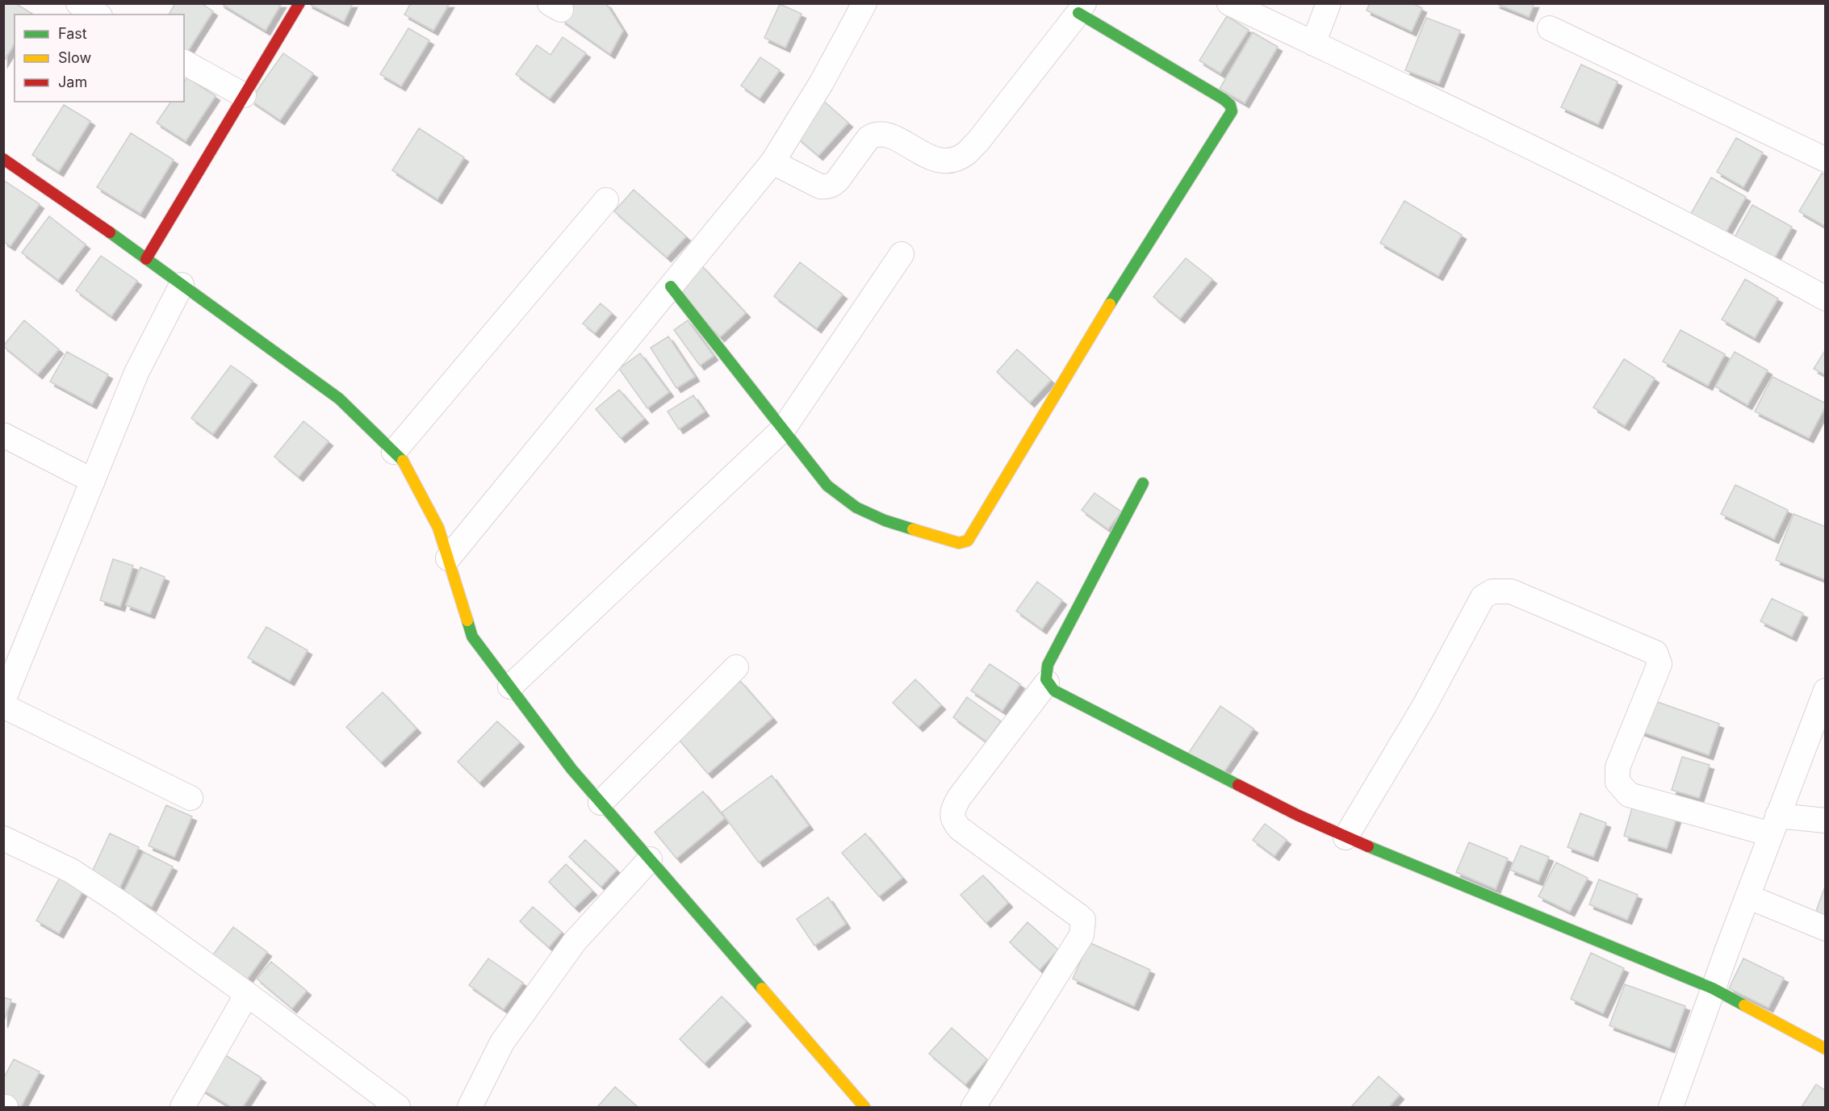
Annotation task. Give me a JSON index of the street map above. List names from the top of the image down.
{
  "legend": ["Fast", "Slow", "Jam"]
}
